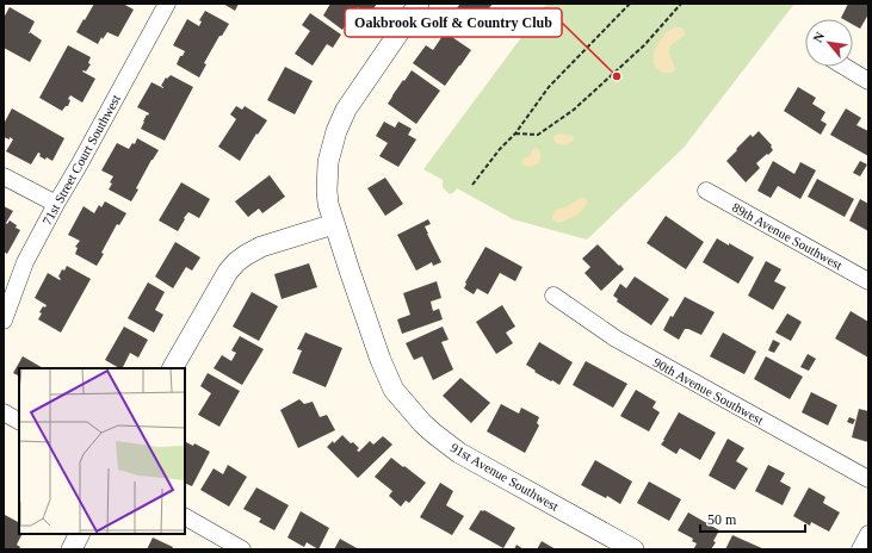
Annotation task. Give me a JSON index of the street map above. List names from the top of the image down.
{
  "streets": {
    "street": [
      "71st Street Court Southwest",
      "89th Avenue Southwest",
      "90th Avenue Southwest",
      "91st Avenue Southwest"
    ]
  },
  "places": ["Oakbrook Golf & Country Club"],
  "scale_bar": "50 m",
  "north": "top left"
}
